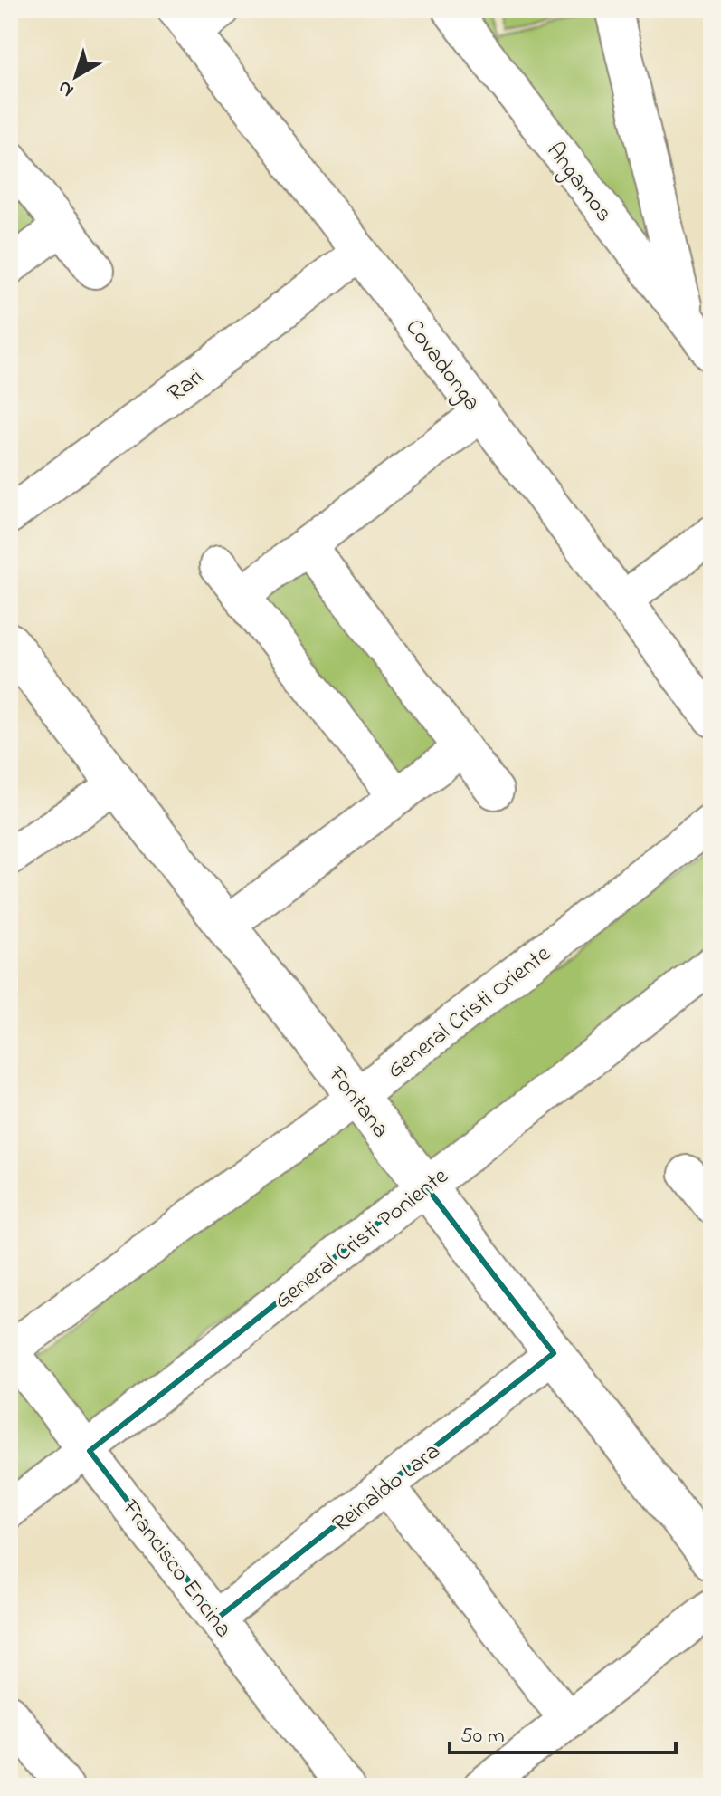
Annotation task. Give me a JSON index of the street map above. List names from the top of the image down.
{
  "streets": {
    "street": [
      "Angamos",
      "Covadonga",
      "Rari",
      "General Cristi Oriente",
      "Fontana",
      "General Cristi Poniente",
      "Reinaldo Lara",
      "Francisco Encina"
    ]
  },
  "crossings": [
    ["Covadonga", "Rari"],
    ["General Cristi Oriente", "Fontana"],
    ["General Cristi Oriente", "Francisco Encina"],
    ["Fontana", "General Cristi Poniente"],
    ["Fontana", "Reinaldo Lara"],
    ["General Cristi Poniente", "Francisco Encina"],
    ["Reinaldo Lara", "Francisco Encina"]
  ],
  "scale_bar": "50 m",
  "north": "bottom left"
}
